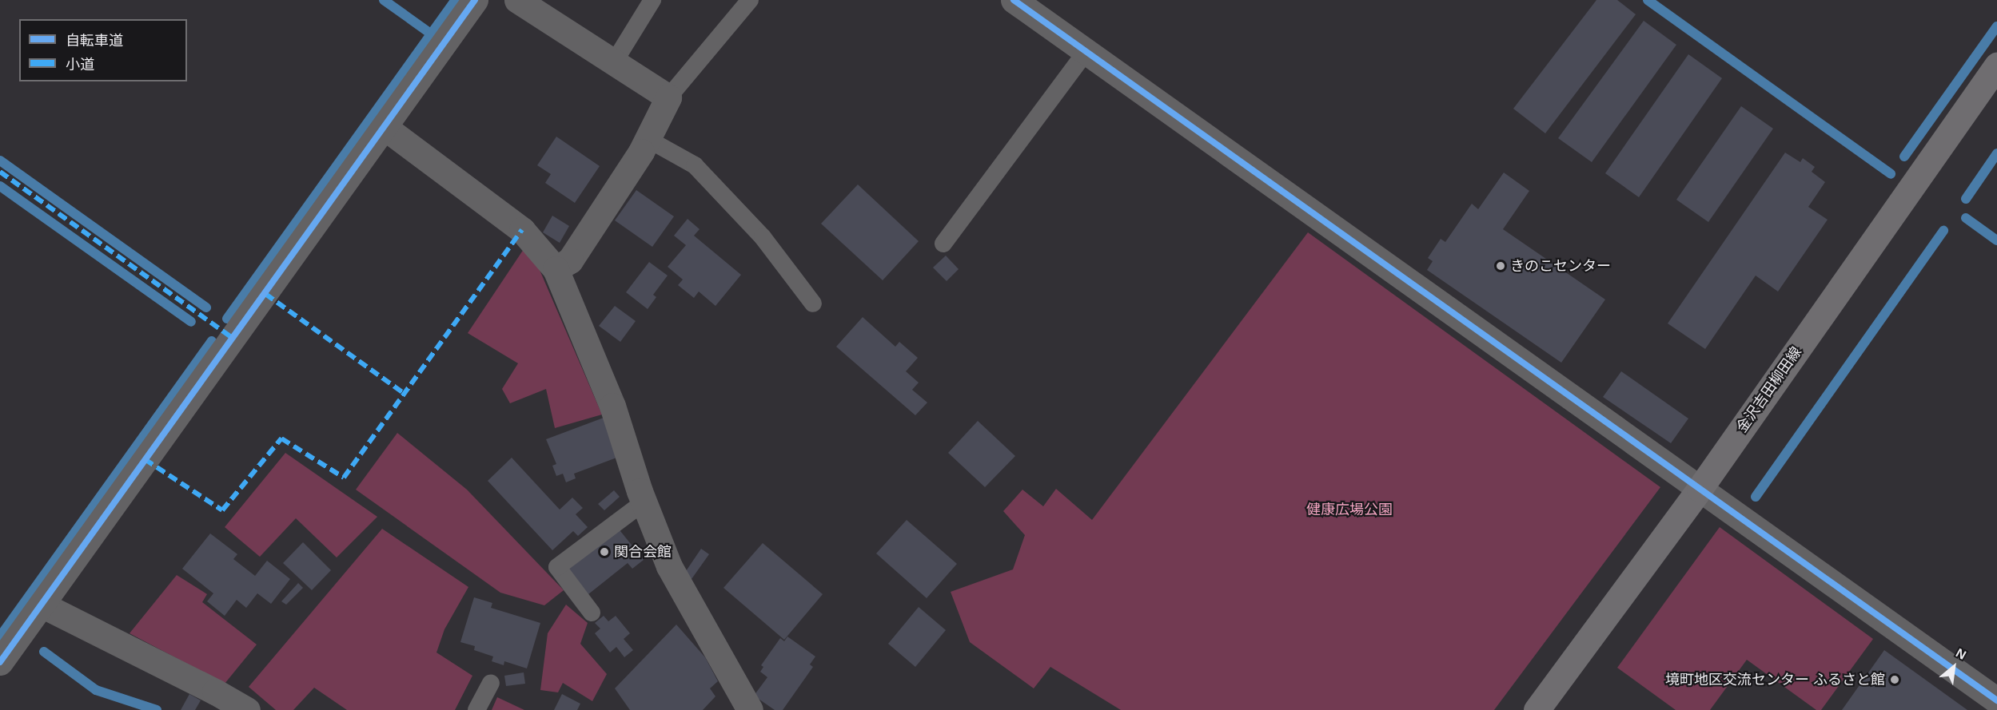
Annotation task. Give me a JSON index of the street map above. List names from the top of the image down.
{
  "streets": {
    "main road": ["金沢吉田柳田線"]
  },
  "parks": ["健康広場公園"],
  "places": ["きのこセンター", "関合会館", "境町地区交流センター ふるさと館"],
  "legend": ["自転車道", "小道"],
  "north": "top right"
}
